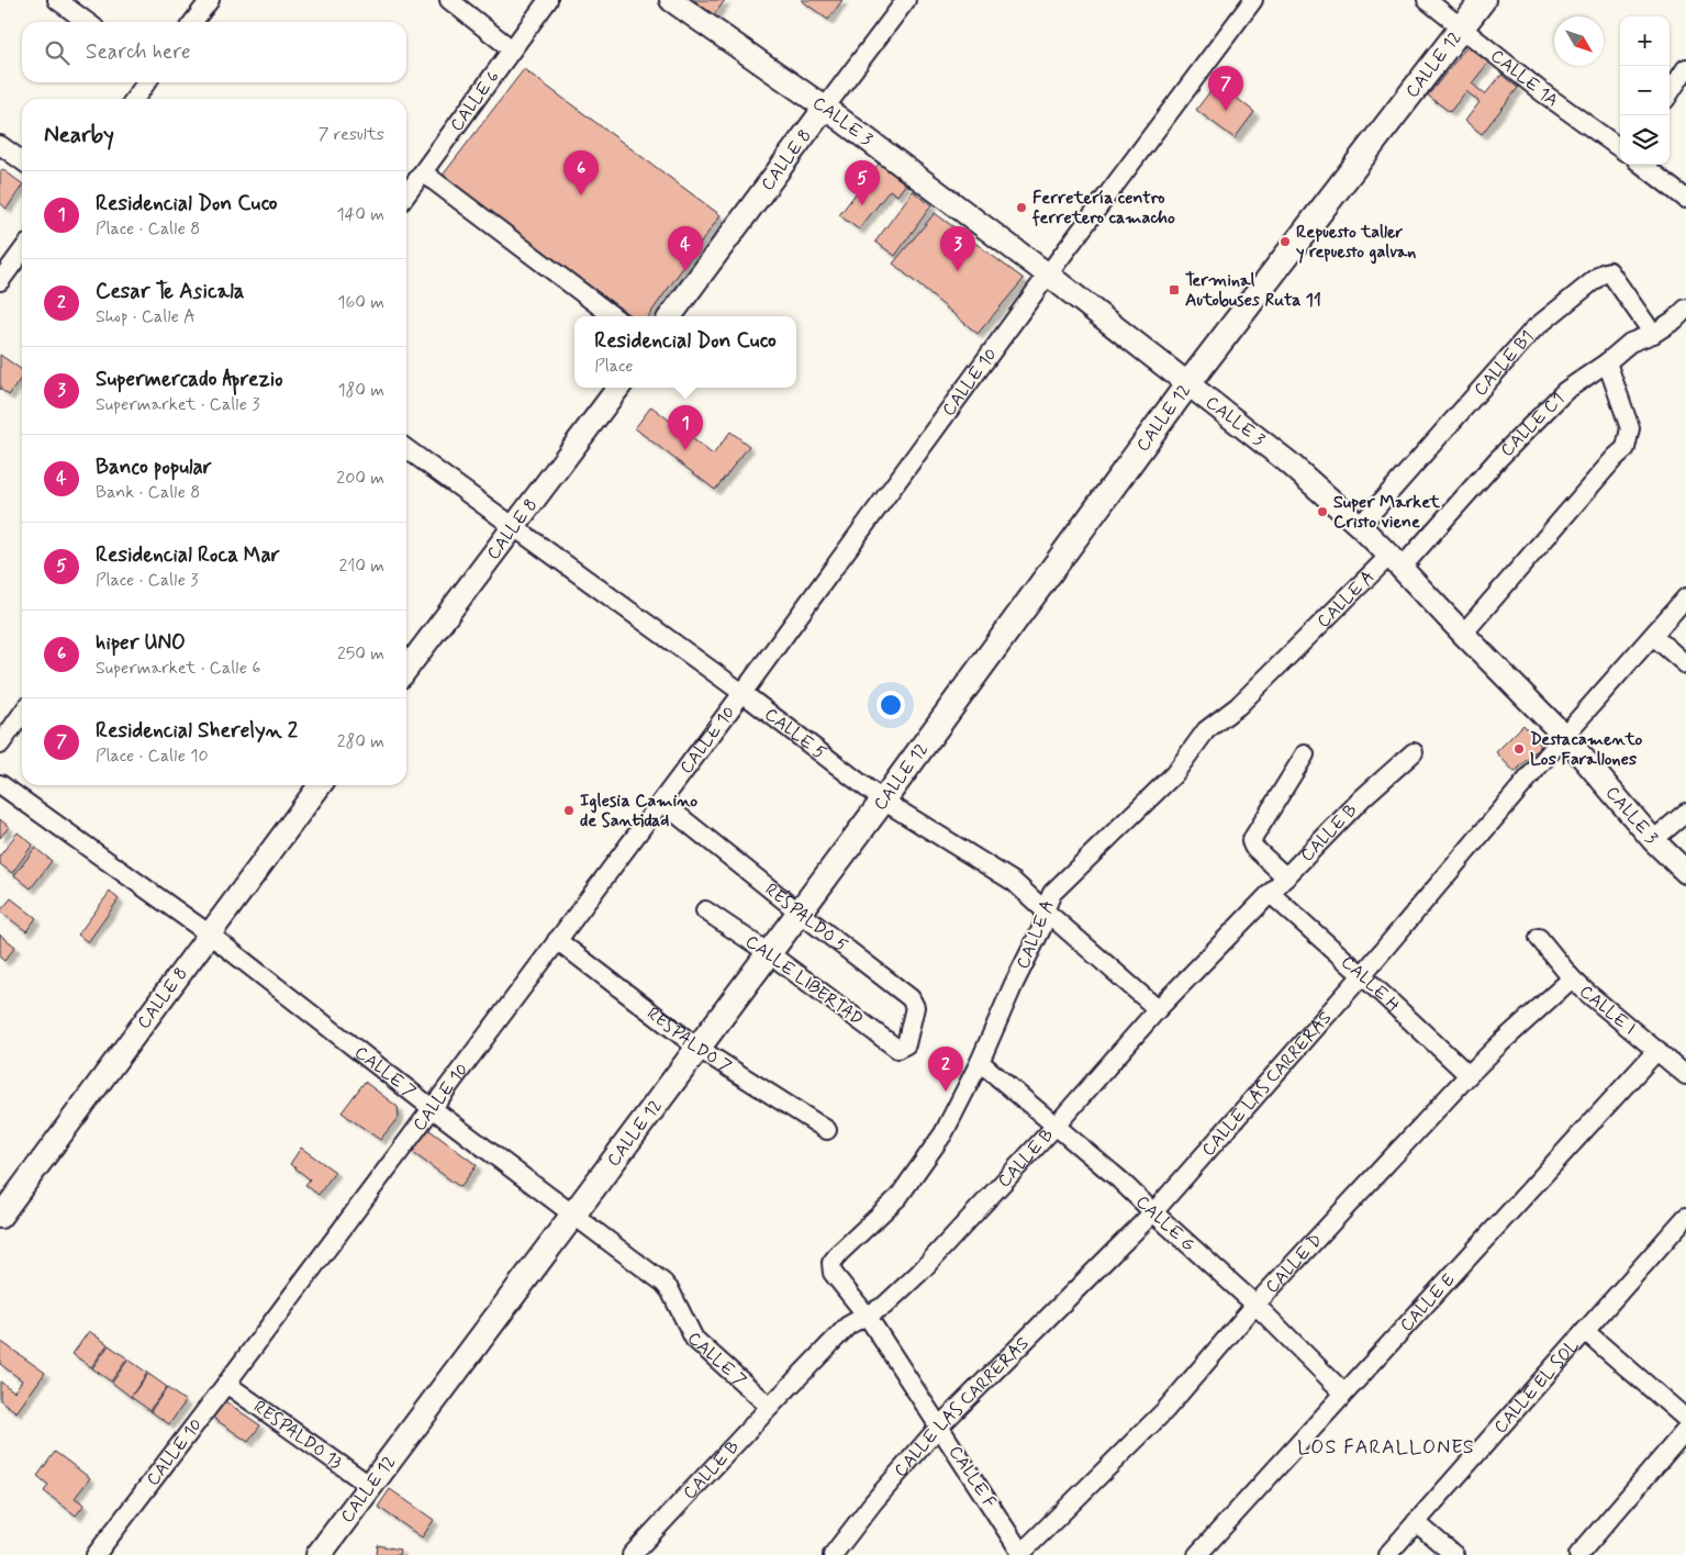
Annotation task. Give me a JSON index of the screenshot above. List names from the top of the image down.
{
  "streets": {
    "main road": ["CALLE 12"],
    "street": [
      "CALLE 1A",
      "CALLE 6",
      "CALLE 3",
      "CALLE 8",
      "CALLE B1",
      "CALLE 10",
      "CALLE C1",
      "CALLE A",
      "CALLE 5",
      "CALLE B",
      "RESPALDO 5",
      "CALLE LIBERTAD",
      "CALLE H",
      "CALLE I",
      "RESPALDO 7",
      "CALLE 7",
      "CALLE LAS CARRERAS",
      "CALLE G",
      "CALLE D",
      "CALLE E",
      "CALLE EL SOL",
      "RESPALDO 13",
      "CALLE F"
    ]
  },
  "crossings": [
    ["CALLE 12", "CALLE 1A"],
    ["CALLE 12", "CALLE 3"],
    ["CALLE 12", "CALLE 5"],
    ["CALLE 12", "RESPALDO 5"],
    ["CALLE 12", "CALLE LIBERTAD"],
    ["CALLE 12", "RESPALDO 7"],
    ["CALLE 12", "CALLE 7"],
    ["CALLE 12", "RESPALDO 13"],
    ["CALLE 3", "CALLE 8"],
    ["CALLE 3", "CALLE B1"],
    ["CALLE 3", "CALLE 10"],
    ["CALLE 3", "CALLE C1"],
    ["CALLE 3", "CALLE A"],
    ["CALLE 3", "CALLE LAS CARRERAS"],
    ["CALLE 8", "CALLE 5"],
    ["CALLE 8", "CALLE 7"],
    ["CALLE B1", "CALLE C1"],
    ["CALLE 10", "CALLE 5"],
    ["CALLE 10", "RESPALDO 5"],
    ["CALLE 10", "RESPALDO 7"],
    ["CALLE 10", "CALLE 7"],
    ["CALLE 10", "RESPALDO 13"],
    ["CALLE C1", "CALLE A"],
    ["CALLE A", "CALLE 5"],
    ["CALLE A", "CALLE B"],
    ["CALLE A", "CALLE G"],
    ["CALLE A", "CALLE F"],
    ["CALLE 5", "CALLE B"],
    ["CALLE B", "CALLE H"],
    ["CALLE B", "CALLE 7"],
    ["CALLE B", "CALLE G"],
    ["CALLE B", "CALLE F"],
    ["RESPALDO 5", "CALLE LIBERTAD"],
    ["CALLE H", "CALLE LAS CARRERAS"],
    ["CALLE H", "CALLE D"],
    ["CALLE I", "CALLE D"],
    ["CALLE I", "CALLE E"],
    ["CALLE LAS CARRERAS", "CALLE G"],
    ["CALLE LAS CARRERAS", "CALLE F"],
    ["CALLE G", "CALLE D"],
    ["CALLE G", "CALLE E"],
    ["CALLE D", "CALLE F"]
  ],
  "districts": ["LOS FARALLONES"],
  "places": {
    "other": [
      "Ferretería centro ferretero camacho",
      "Repuesto taller y repuesto galvan",
      "Super Market Cristo viene",
      "Destacamento Los Farallones",
      "Iglesia Camino de Santidad"
    ],
    "transit": ["Terminal Autobuses Ruta 11"]
  },
  "north": "bottom right",
  "page": {
    "map_buttons": ["+", "−"],
    "search": "Search here",
    "pins": [
      "7",
      "6",
      "5",
      "3",
      "4",
      "1",
      "2"
    ],
    "heading": ["Nearby", "7 results"],
    "list": [
      {
        "mark": "1",
        "name": "Residencial Don Cuco",
        "note": "Place · Calle 8",
        "value": "140 m"
      },
      {
        "mark": "2",
        "name": "Cesar Te Asicala",
        "note": "Shop · Calle A",
        "value": "160 m"
      },
      {
        "mark": "3",
        "name": "Supermercado Aprezio",
        "note": "Supermarket · Calle 3",
        "value": "180 m"
      },
      {
        "mark": "4",
        "name": "Banco popular",
        "note": "Bank · Calle 8",
        "value": "200 m"
      },
      {
        "mark": "5",
        "name": "Residencial Roca Mar",
        "note": "Place · Calle 3",
        "value": "210 m"
      },
      {
        "mark": "6",
        "name": "hiper UNO",
        "note": "Supermarket · Calle 6",
        "value": "250 m"
      },
      {
        "mark": "7",
        "name": "Residencial Sherelyn 2",
        "note": "Place · Calle 10",
        "value": "280 m"
      }
    ],
    "popup": ["Residencial Don Cuco", "Place"]
  }
}
